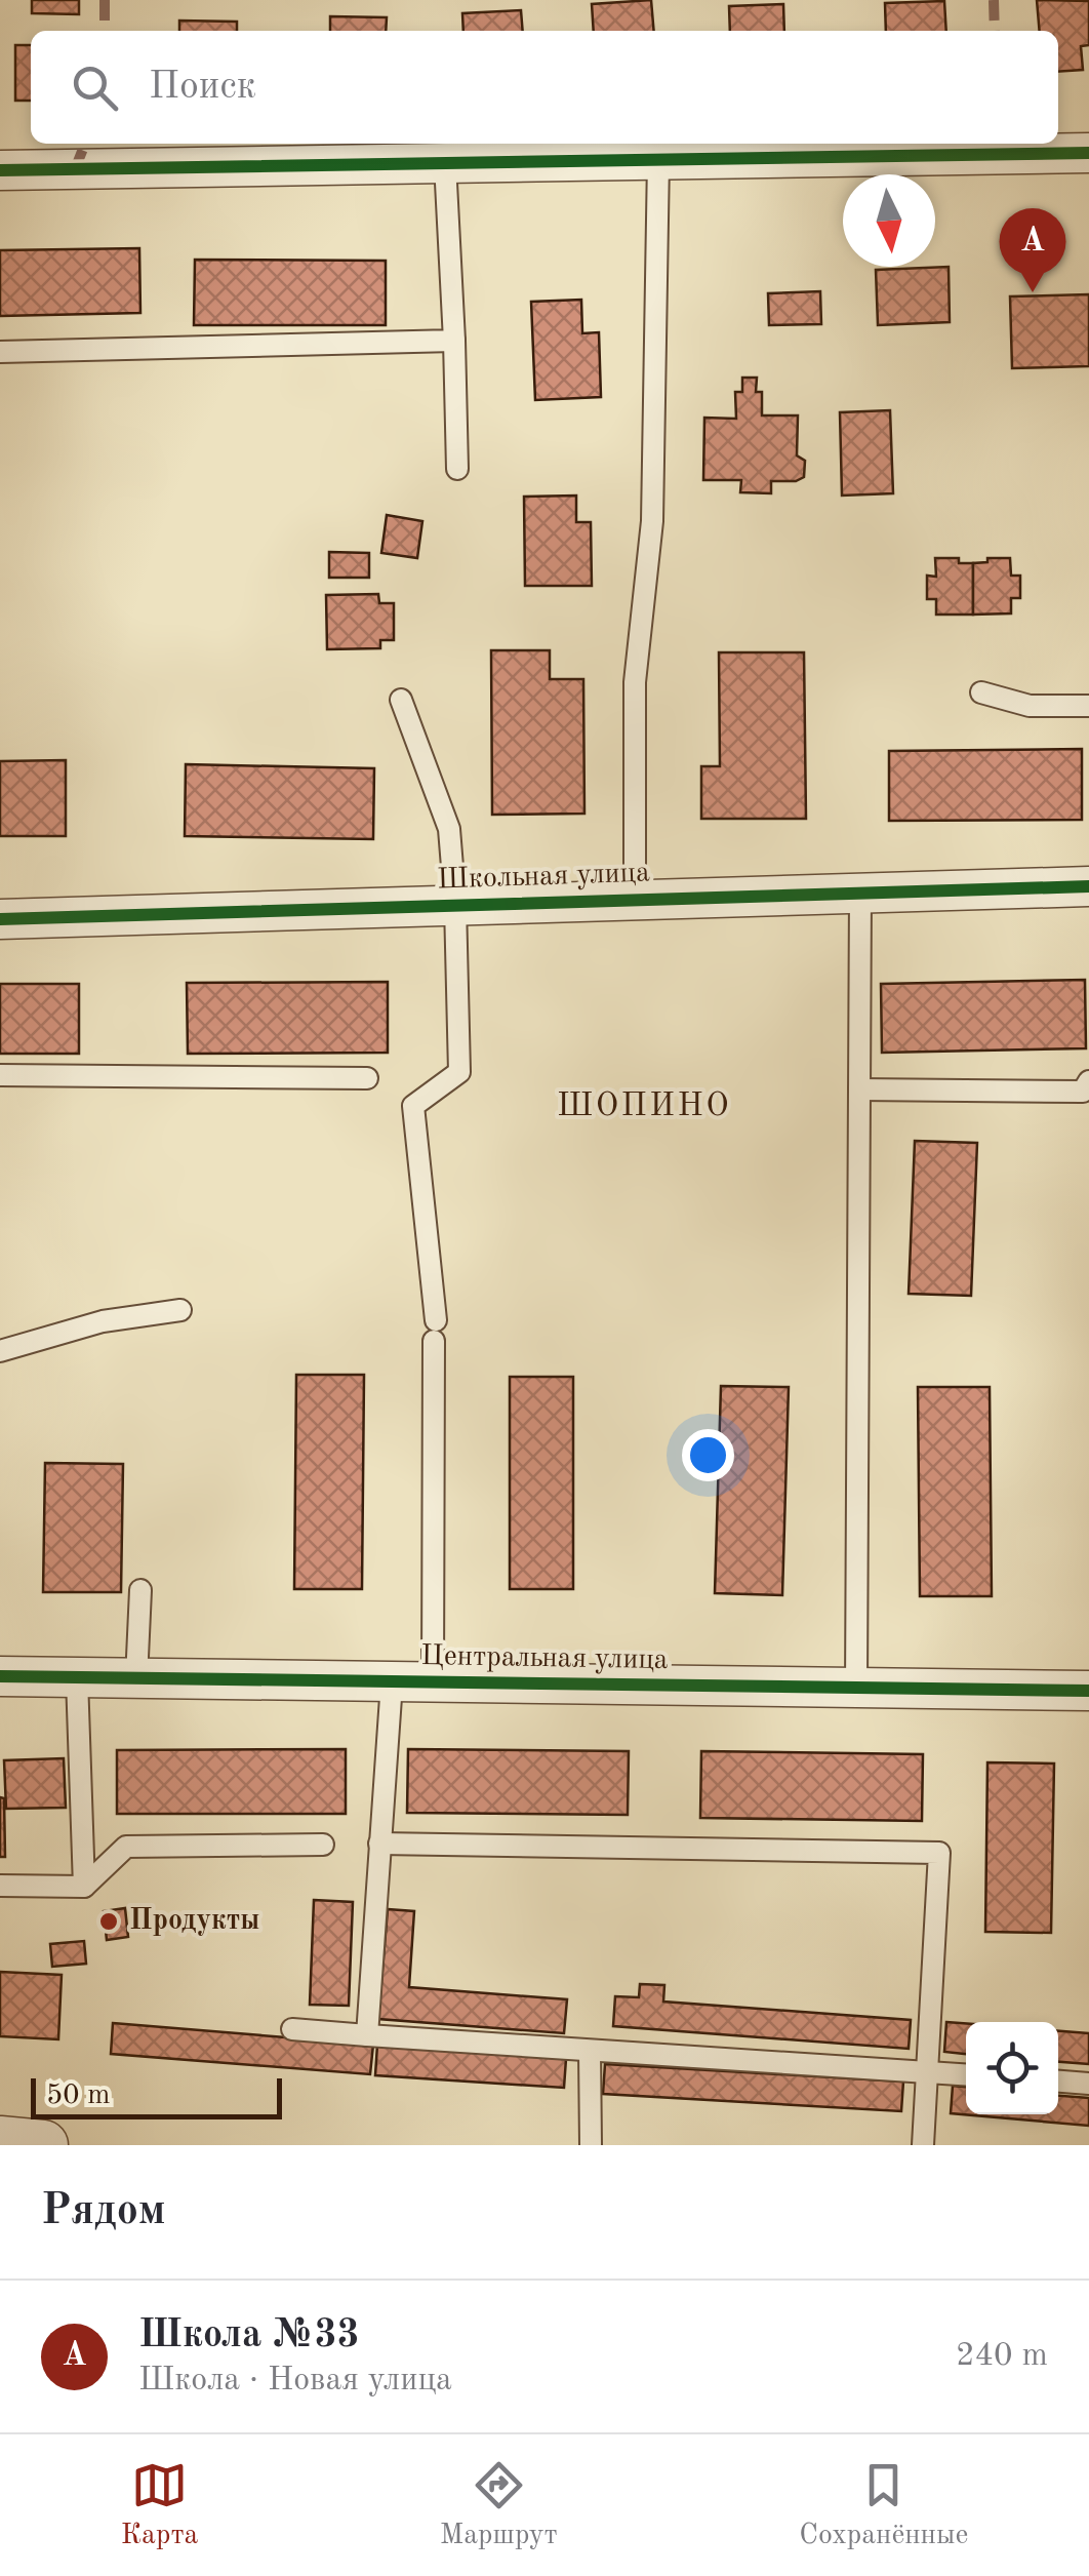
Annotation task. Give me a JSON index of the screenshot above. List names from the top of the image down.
{
  "streets": {
    "street": ["Школьная улица", "Центральная улица"]
  },
  "districts": ["ШОПИНО"],
  "places": ["Продукты"],
  "scale_bar": "50 m",
  "north": "bottom",
  "page": {
    "search": "Поиск",
    "pins": "A",
    "scale": "50 m",
    "heading": "Рядом",
    "list": [
      {
        "mark": "A",
        "name": "Школа №33",
        "note": "Школа · Новая улица",
        "value": "240 m"
      }
    ],
    "nav": ["Карта", "Маршрут", "Сохранённые"]
  }
}
